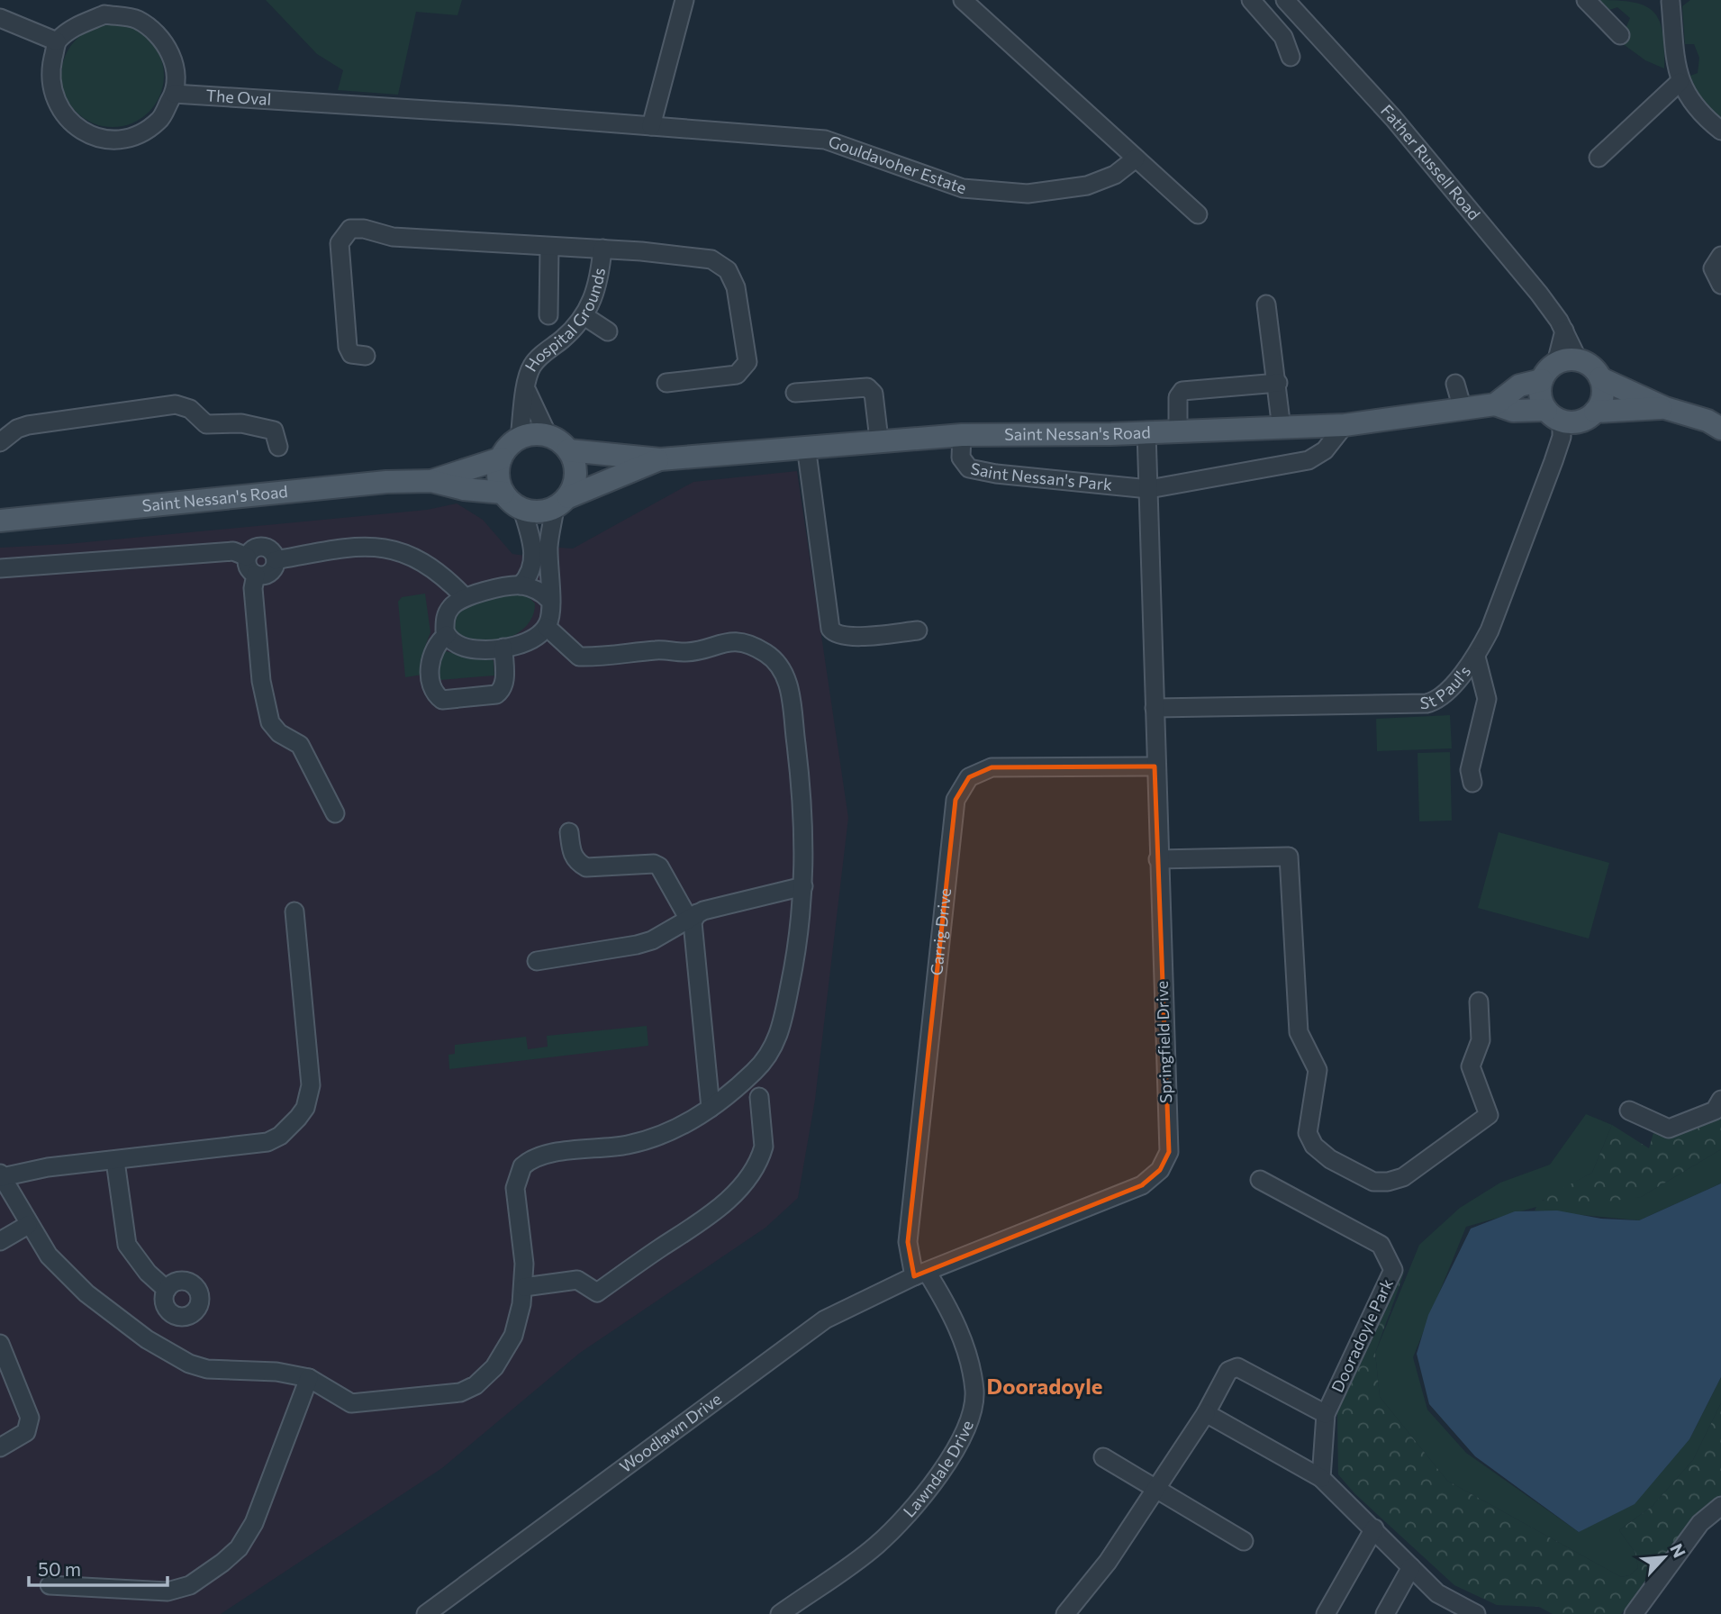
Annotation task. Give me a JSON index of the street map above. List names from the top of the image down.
{
  "streets": {
    "main road": ["Saint Nessan's Road"],
    "street": [
      "The Oval",
      "Father Russell Road",
      "Gouldavoher Estate",
      "Hospital Grounds",
      "Saint Nessan's Park",
      "St Paul's",
      "Carrig Drive",
      "Springfield Drive",
      "Dooradoyle Park",
      "Woodlawn Drive",
      "Lawndale Drive"
    ]
  },
  "crossings": [
    ["The Oval", "Gouldavoher Estate"],
    ["Father Russell Road", "Saint Nessan's Road"],
    ["Father Russell Road", "St Paul's"],
    ["Hospital Grounds", "Saint Nessan's Road"],
    ["Saint Nessan's Road", "Saint Nessan's Park"],
    ["Saint Nessan's Road", "St Paul's"],
    ["Saint Nessan's Park", "Springfield Drive"],
    ["St Paul's", "Springfield Drive"],
    ["Carrig Drive", "Springfield Drive"],
    ["Carrig Drive", "Woodlawn Drive"],
    ["Carrig Drive", "Lawndale Drive"],
    ["Springfield Drive", "Woodlawn Drive"],
    ["Springfield Drive", "Lawndale Drive"],
    ["Woodlawn Drive", "Lawndale Drive"]
  ],
  "districts": ["Dooradoyle"],
  "scale_bar": "50 m",
  "north": "top right"
}
